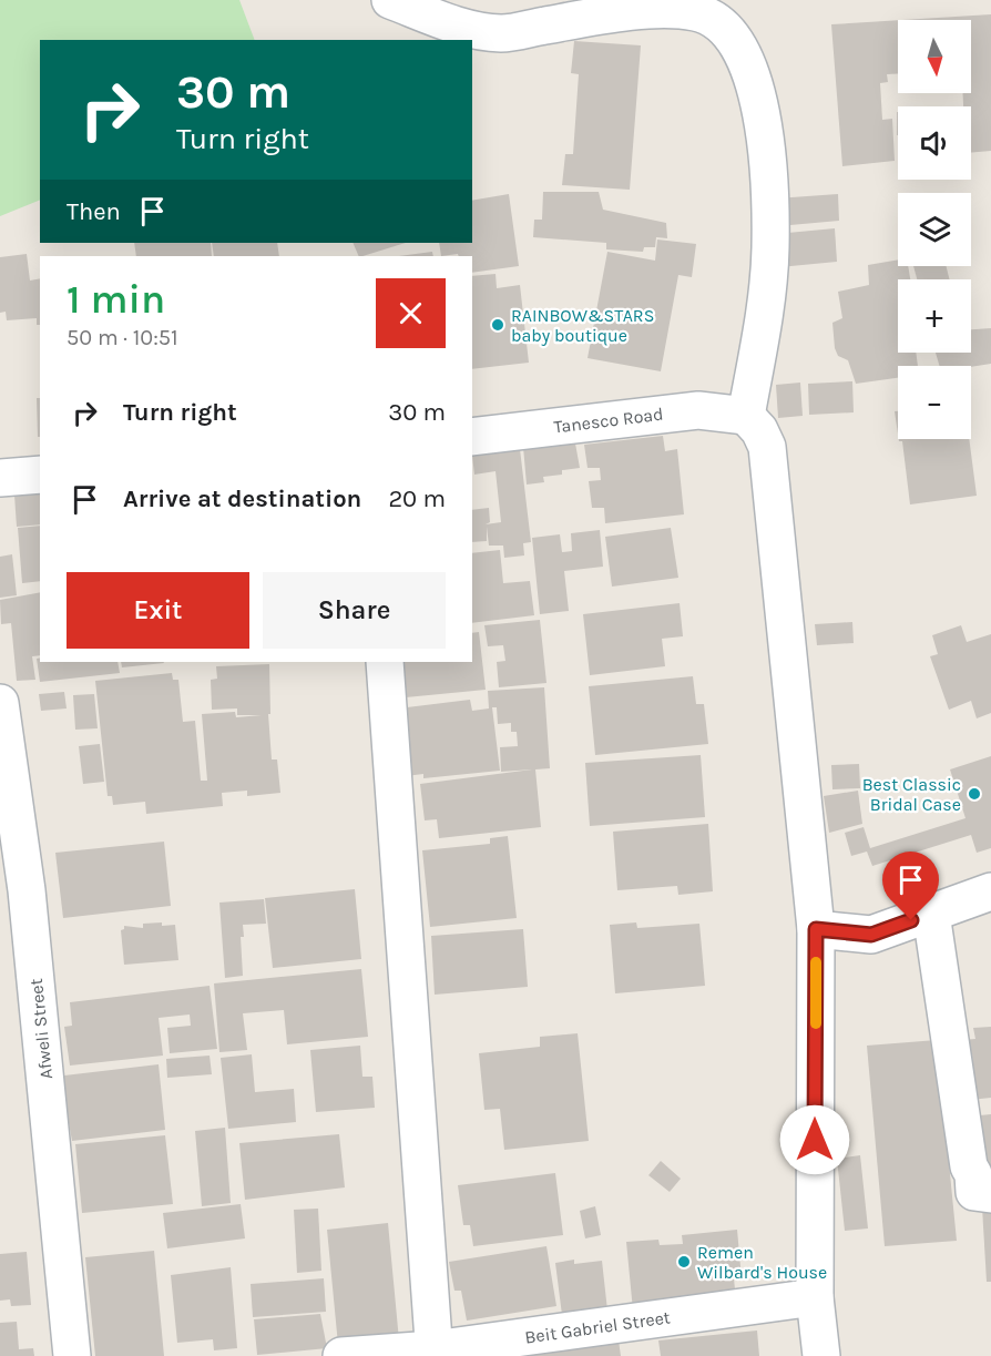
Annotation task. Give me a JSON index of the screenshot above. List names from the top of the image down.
{
  "streets": {
    "street": ["Tanesco Road", "Afweli Street", "Beit Gabriel Street"]
  },
  "places": ["RAINBOW&STARS baby boutique", "Best Classic Bridal Case", "Remen Wilbard's House"],
  "north": "bottom",
  "page": {
    "map_buttons": ["+", "−"],
    "turn": ["30 m", "Turn right"],
    "then": "Then",
    "heading": ["1 min", "50 m · 10:51"],
    "list": [
      {
        "name": "Turn right",
        "value": "30 m"
      },
      {
        "name": "Arrive at destination",
        "value": "20 m"
      }
    ],
    "buttons": ["Exit", "Share"]
  }
}
